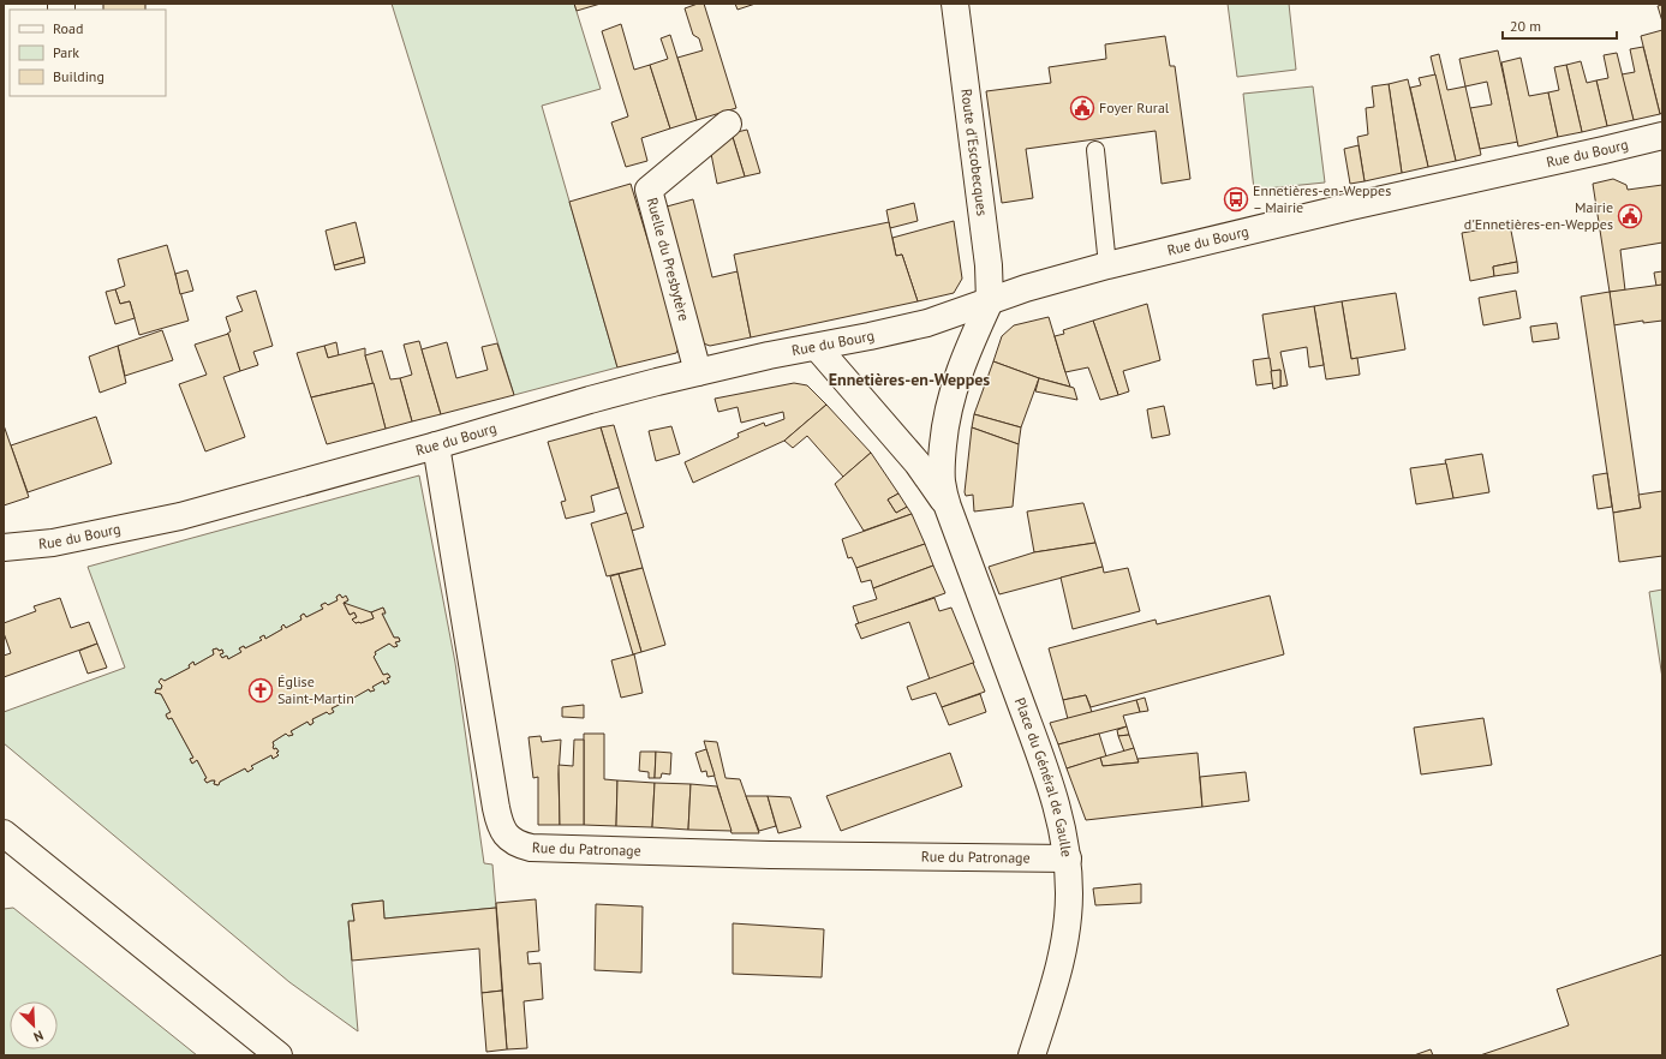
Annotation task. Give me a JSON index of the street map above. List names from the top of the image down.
{
  "streets": {
    "street": [
      "Route d'Escobecques",
      "Rue du Bourg",
      "Ruelle du Presbytère",
      "Place du Général de Gaulle",
      "Rue du Patronage"
    ]
  },
  "crossings": [
    ["Route d'Escobecques", "Rue du Bourg"],
    ["Route d'Escobecques", "Place du Général de Gaulle"],
    ["Rue du Bourg", "Ruelle du Presbytère"],
    ["Rue du Bourg", "Place du Général de Gaulle"],
    ["Rue du Bourg", "Rue du Patronage"],
    ["Place du Général de Gaulle", "Rue du Patronage"]
  ],
  "districts": ["Ennetières-en-Weppes"],
  "places": {
    "public building": ["Foyer Rural", "Mairie d'Ennetières-en-Weppes"],
    "bus stop": ["Ennetières-en-Weppes – Mairie"],
    "church": ["Église Saint-Martin"]
  },
  "legend": ["Road", "Park", "Building"],
  "scale_bar": "20 m",
  "north": "bottom right"
}
